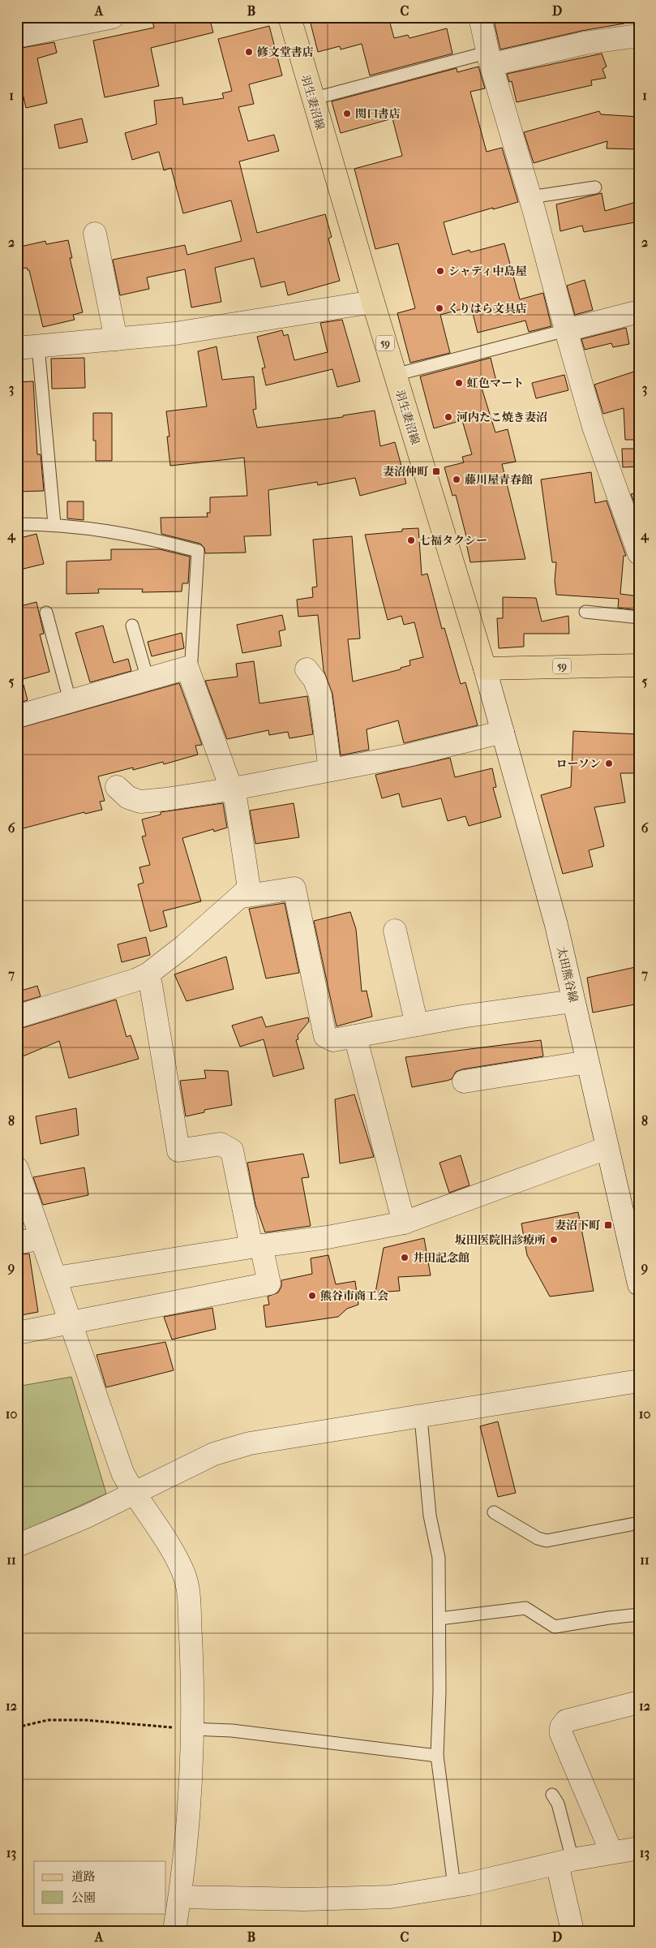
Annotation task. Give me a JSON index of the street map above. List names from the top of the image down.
{
  "streets": {
    "main road": ["羽生妻沼線", "59"],
    "street": ["太田熊谷線"]
  },
  "crossings": [
    ["羽生妻沼線", "59"],
    ["羽生妻沼線", "太田熊谷線"],
    ["59", "太田熊谷線"]
  ],
  "places": {
    "other": [
      "修文堂書店",
      "関口書店",
      "シャディ中島屋",
      "くりはら文具店",
      "虹色マート",
      "河内たこ焼き妻沼",
      "藤川屋青春館",
      "七福タクシー",
      "ローソン",
      "坂田医院旧診療所",
      "井田記念館",
      "熊谷市商工会"
    ],
    "transit": ["妻沼仲町", "妻沼下町"]
  },
  "legend": ["道路", "公園"],
  "grid": {
    "columns": [
      "A",
      "B",
      "C",
      "D"
    ],
    "rows": [
      "1",
      "2",
      "3",
      "4",
      "5",
      "6",
      "7",
      "8",
      "9",
      "10",
      "11",
      "12",
      "13"
    ]
  }
}
